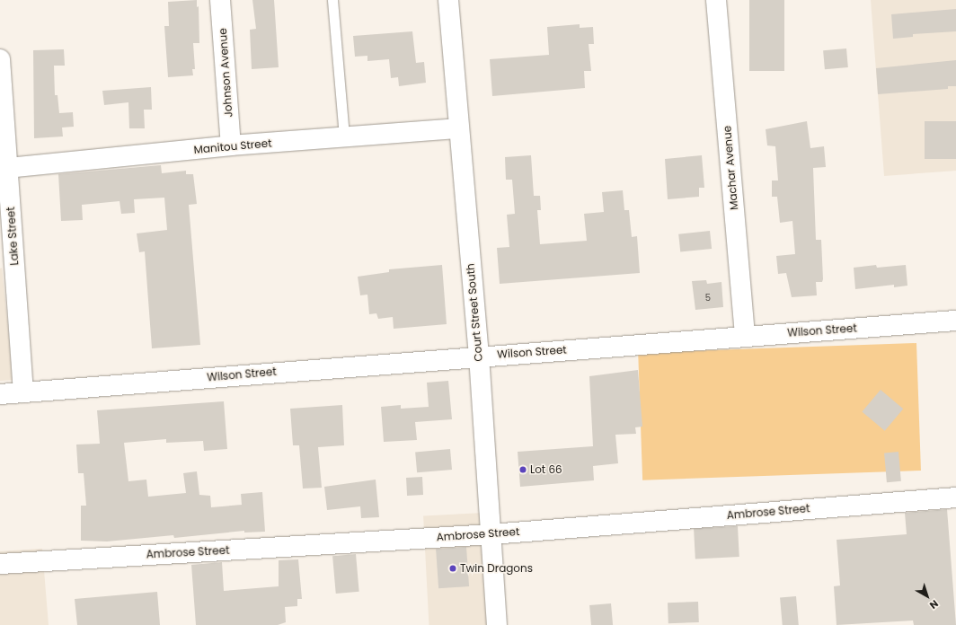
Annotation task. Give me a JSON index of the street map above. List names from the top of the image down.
{
  "streets": {
    "street": [
      "Johnson Avenue",
      "Manitou Street",
      "Machar Avenue",
      "Lake Street",
      "Court Street South",
      "Wilson Street",
      "Ambrose Street"
    ]
  },
  "crossings": [
    ["Johnson Avenue", "Manitou Street"],
    ["Manitou Street", "Lake Street"],
    ["Manitou Street", "Court Street South"],
    ["Machar Avenue", "Wilson Street"],
    ["Lake Street", "Wilson Street"],
    ["Court Street South", "Wilson Street"],
    ["Court Street South", "Ambrose Street"]
  ],
  "places": ["Lot 66", "Twin Dragons"],
  "house_numbers": ["5"],
  "north": "bottom right"
}
